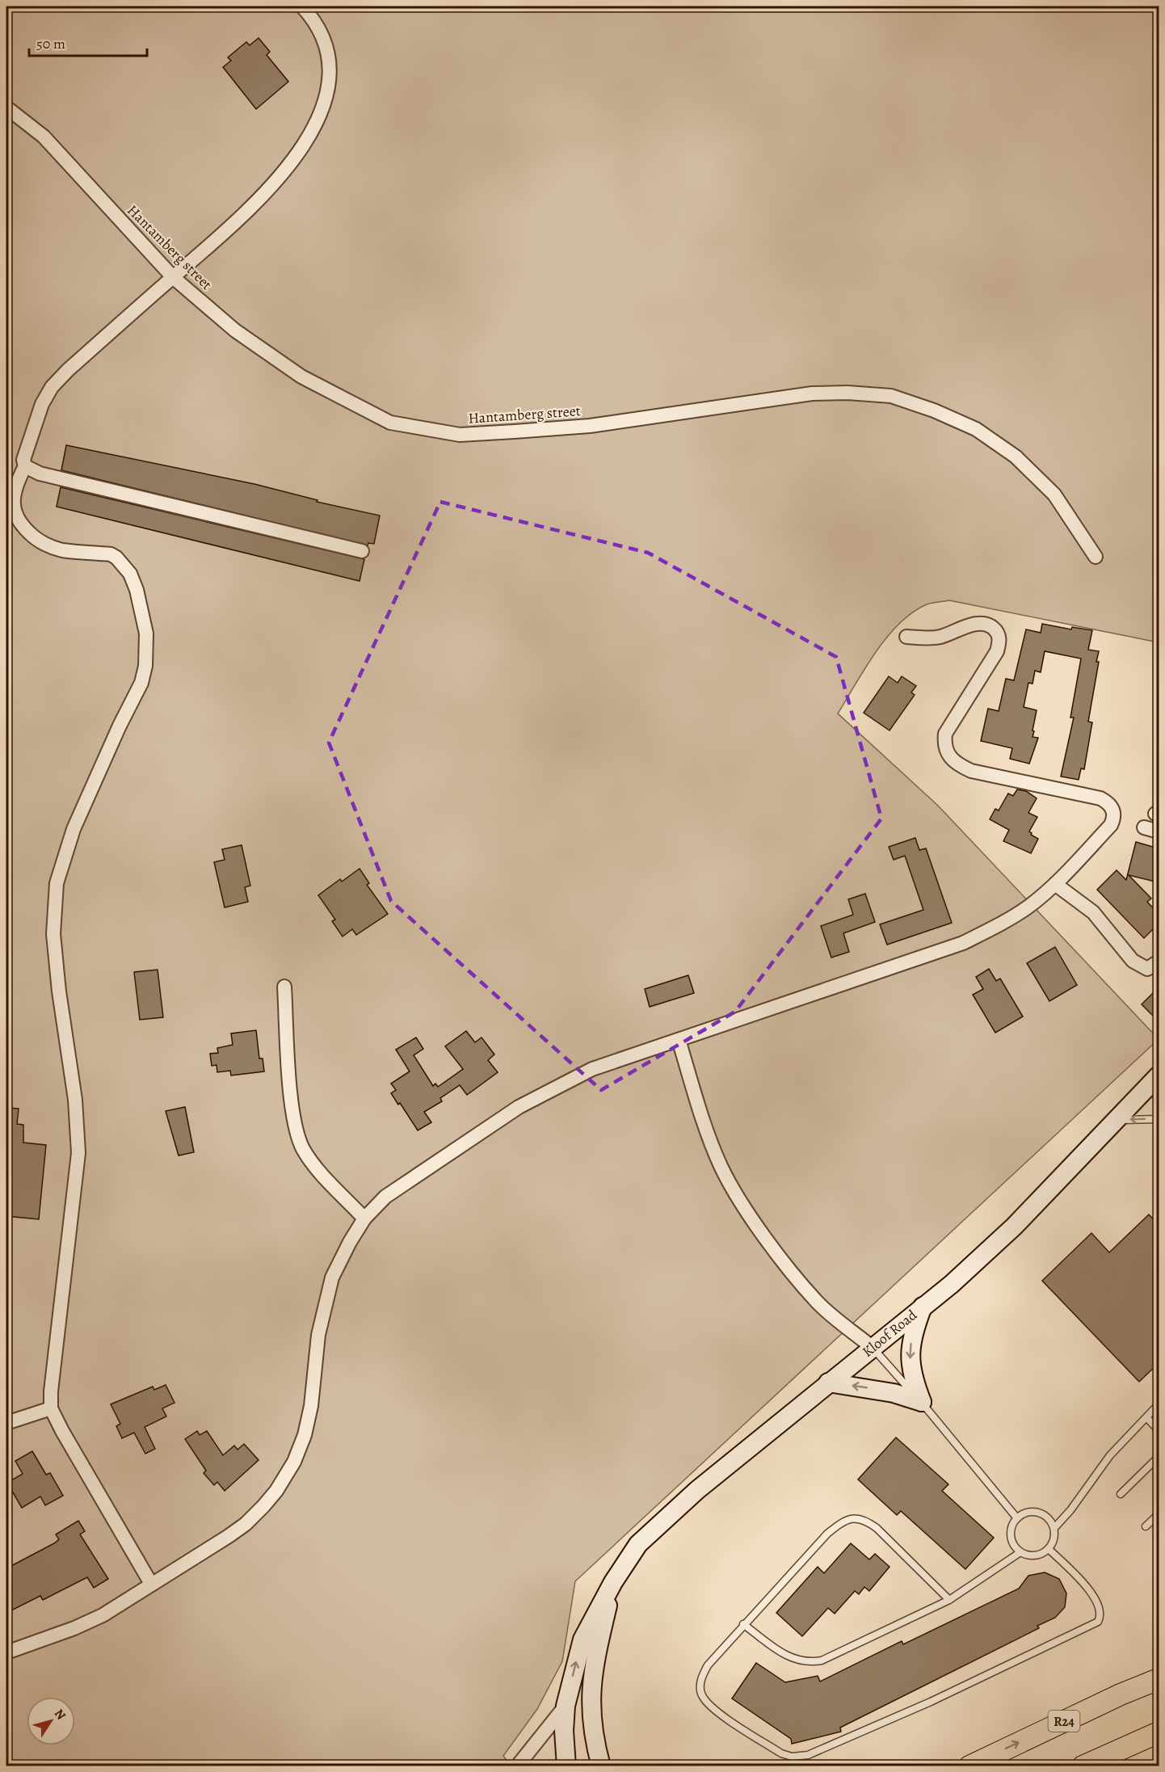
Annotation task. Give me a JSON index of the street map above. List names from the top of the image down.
{
  "streets": {
    "main road": ["R24"],
    "street": ["Hantamberg street", "Kloof Road"]
  },
  "scale_bar": "50 m",
  "north": "top right"
}
